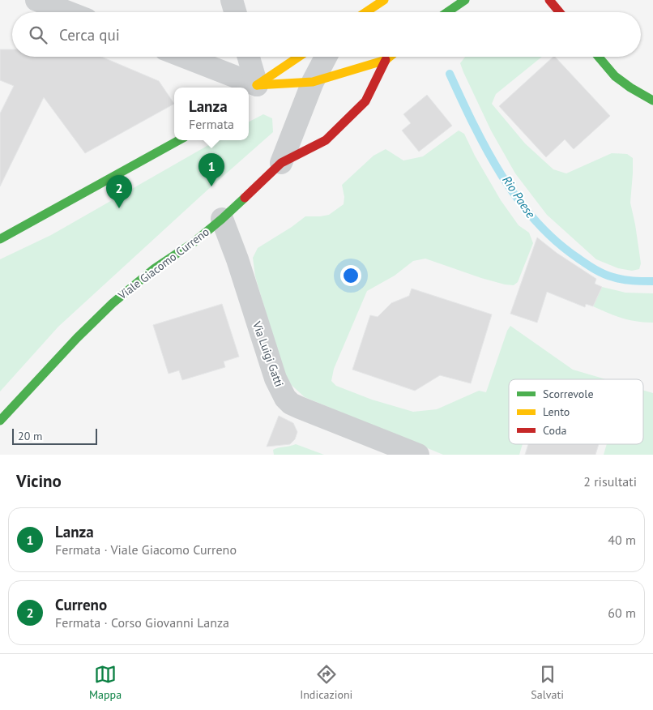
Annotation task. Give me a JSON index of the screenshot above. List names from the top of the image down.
{
  "streets": {
    "street": ["Viale Giacomo Curreno", "Via Luigi Gatti"]
  },
  "crossings": [
    ["Viale Giacomo Curreno", "Via Luigi Gatti"]
  ],
  "water": ["Rio Paese"],
  "legend": ["Scorrevole", "Lento", "Coda"],
  "scale_bar": "20 m",
  "page": {
    "search": "Cerca qui",
    "popup": ["Lanza", "Fermata"],
    "pins": ["1", "2"],
    "scale": "20 m",
    "heading": ["Vicino", "2 risultati"],
    "list": [
      {
        "mark": "1",
        "name": "Lanza",
        "note": "Fermata · Viale Giacomo Curreno",
        "value": "40 m"
      },
      {
        "mark": "2",
        "name": "Curreno",
        "note": "Fermata · Corso Giovanni Lanza",
        "value": "60 m"
      }
    ],
    "nav": ["Mappa", "Indicazioni", "Salvati"]
  }
}
